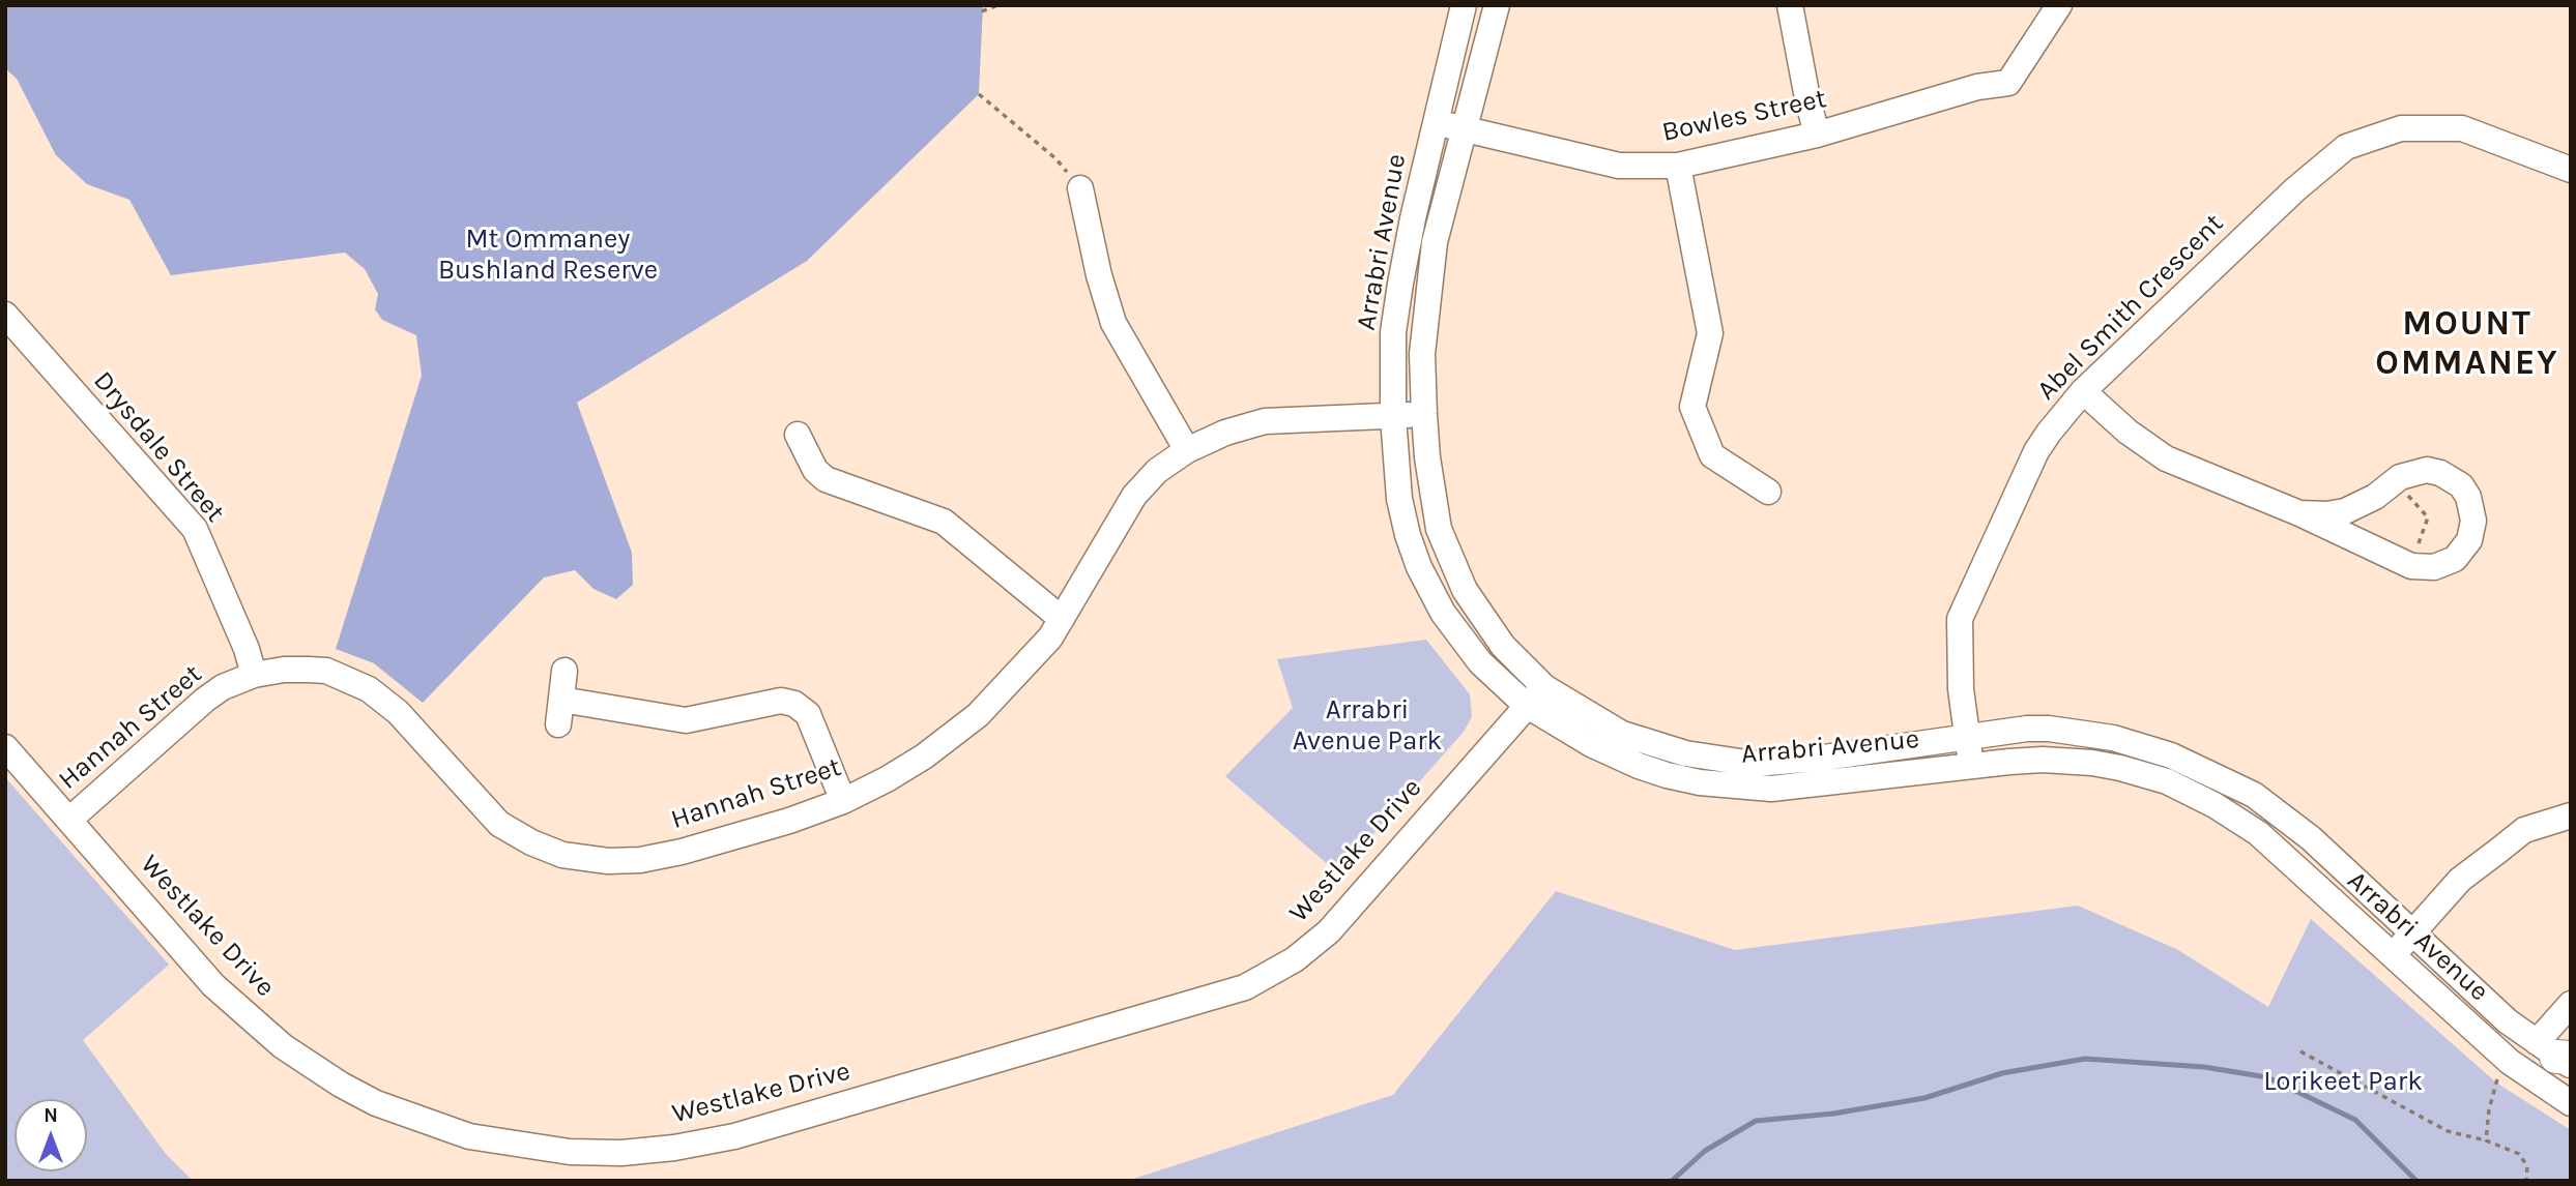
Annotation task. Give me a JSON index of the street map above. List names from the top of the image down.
{
  "streets": {
    "street": [
      "Bowles Street",
      "Arrabri Avenue",
      "Abel Smith Crescent",
      "Drysdale Street",
      "Hannah Street",
      "Westlake Drive"
    ]
  },
  "crossings": [
    ["Bowles Street", "Arrabri Avenue"],
    ["Arrabri Avenue", "Abel Smith Crescent"],
    ["Arrabri Avenue", "Hannah Street"],
    ["Arrabri Avenue", "Westlake Drive"],
    ["Drysdale Street", "Hannah Street"],
    ["Hannah Street", "Westlake Drive"]
  ],
  "districts": ["MOUNT OMMANEY"],
  "parks": ["Mt Ommaney Bushland Reserve", "Arrabri Avenue Park", "Lorikeet Park"],
  "north": "top"
}
